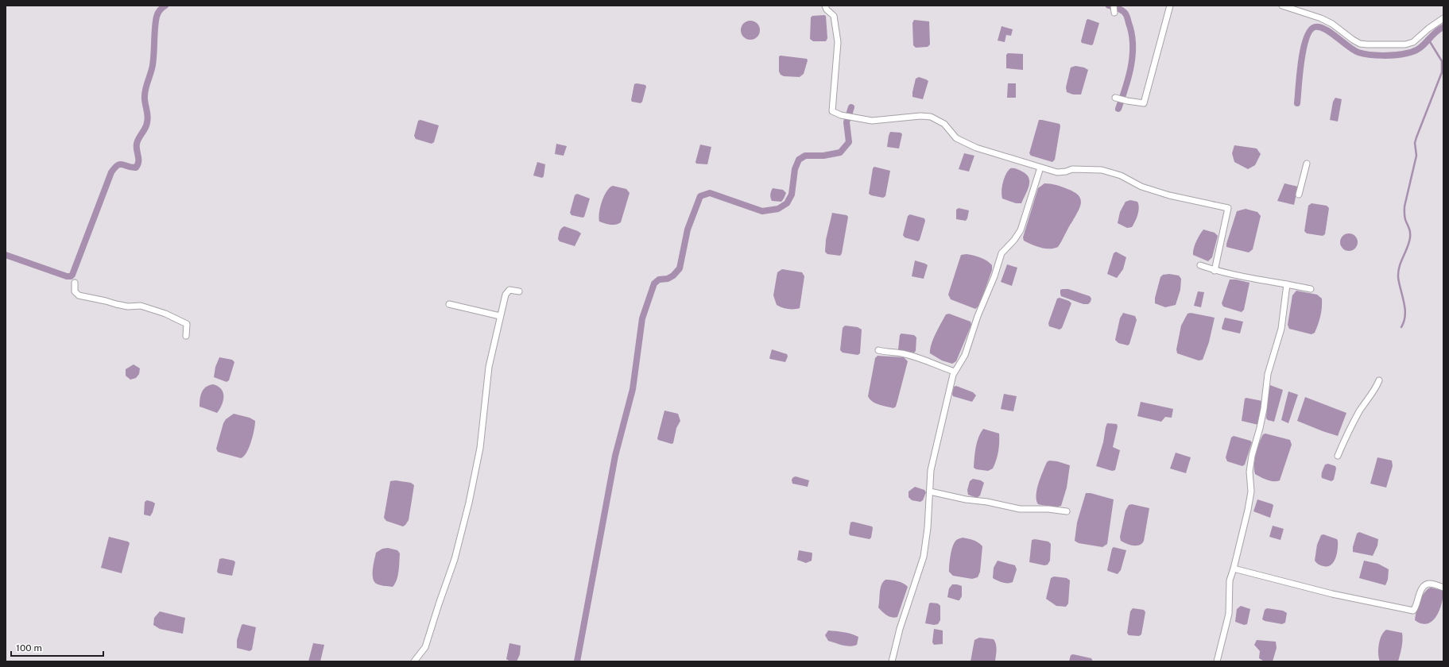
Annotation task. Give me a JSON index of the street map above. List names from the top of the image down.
{
  "scale_bar": "100 m"
}
